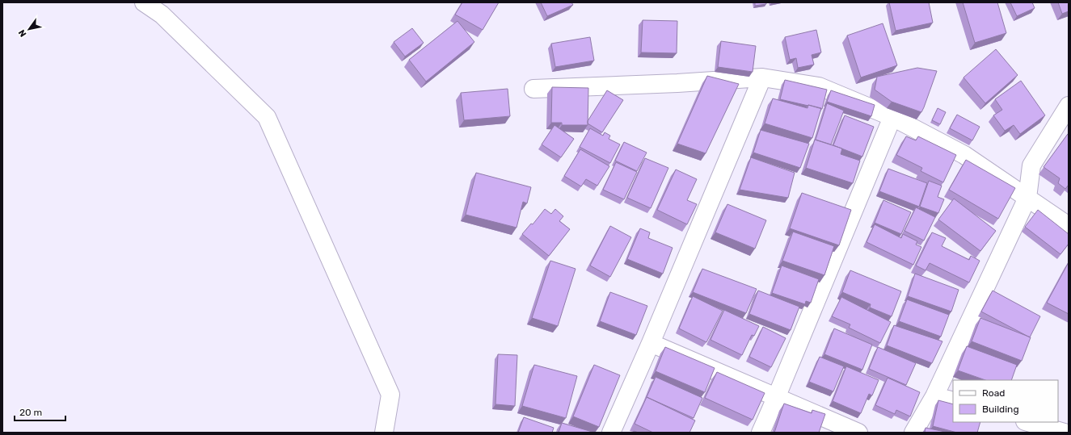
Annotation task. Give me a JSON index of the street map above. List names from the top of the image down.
{
  "legend": ["Road", "Building"],
  "scale_bar": "20 m",
  "north": "bottom left"
}
